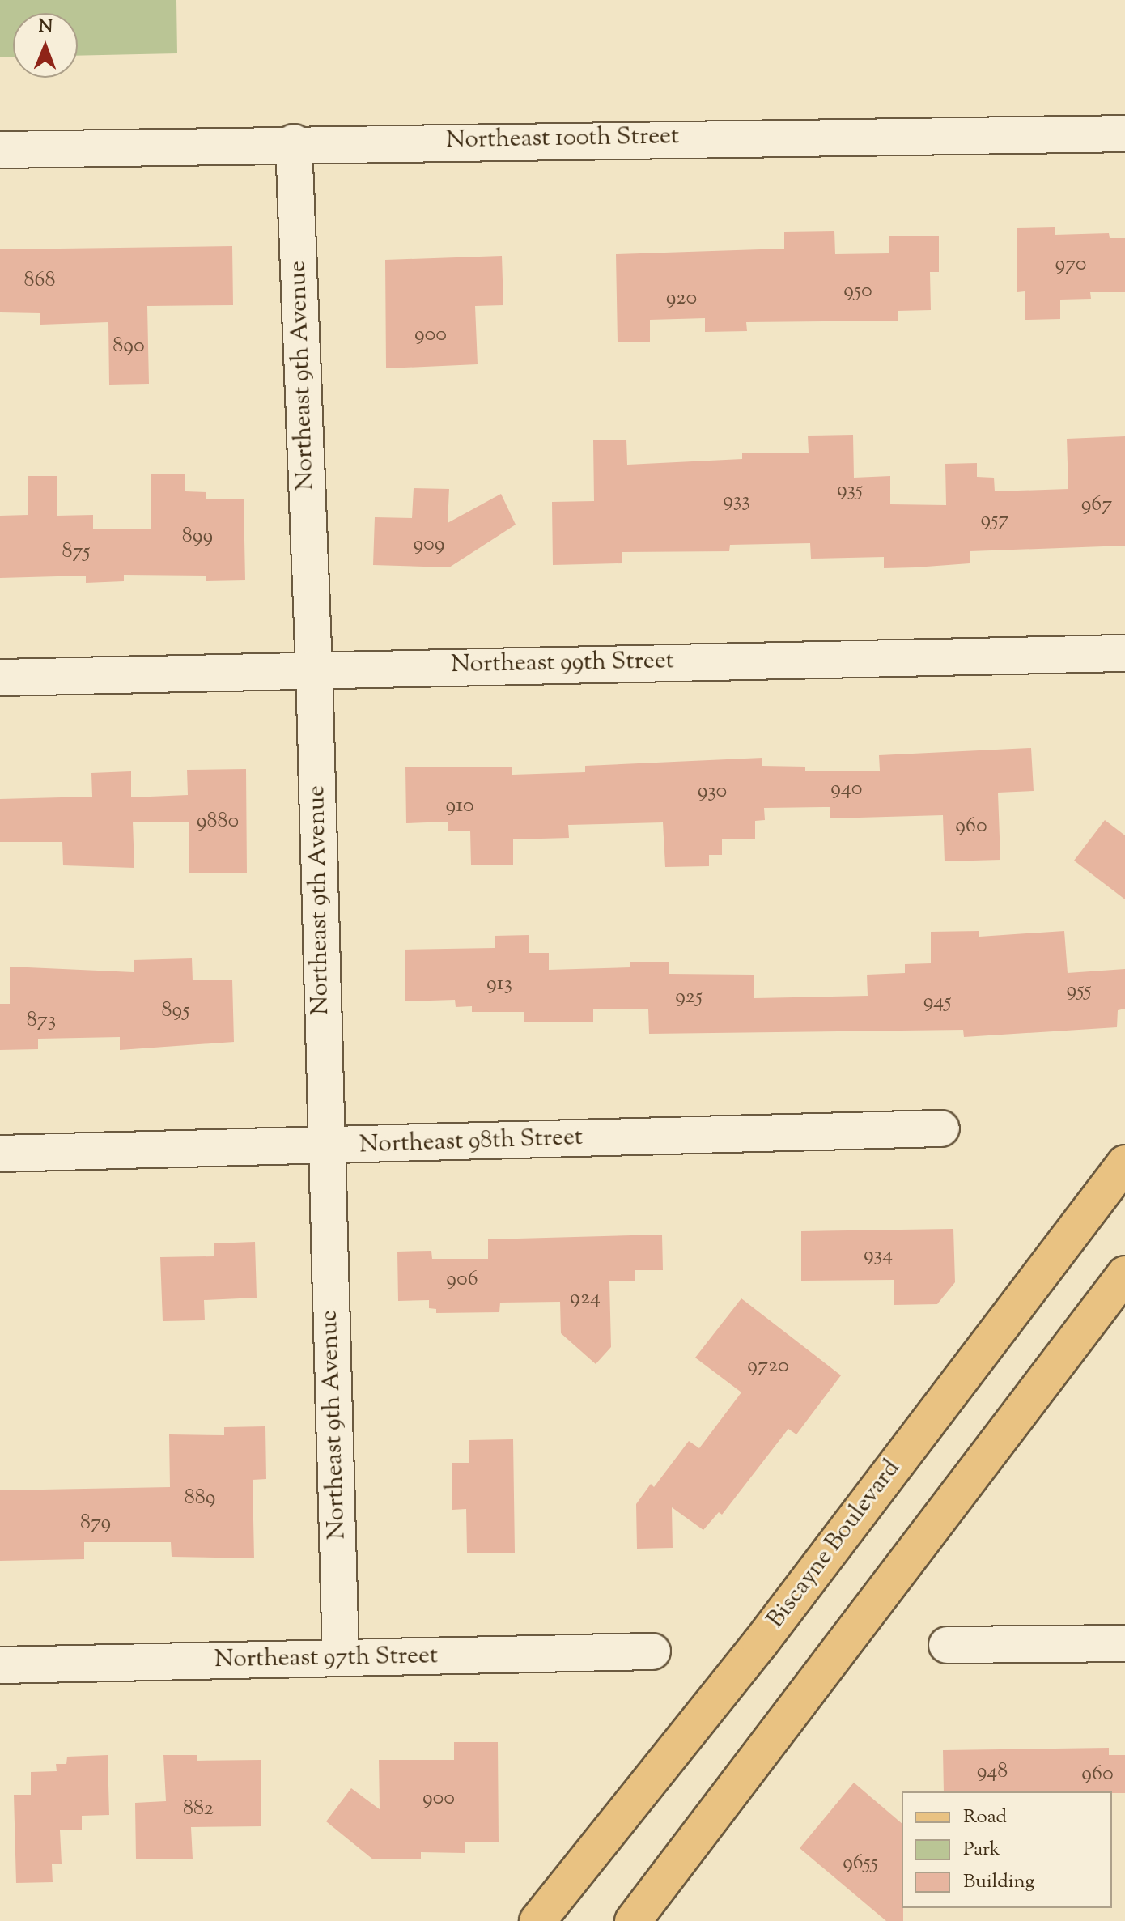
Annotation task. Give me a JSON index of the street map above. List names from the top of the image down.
{
  "streets": {
    "main road": ["Biscayne Boulevard"],
    "street": [
      "Northeast 100th Street",
      "Northeast 9th Avenue",
      "Northeast 99th Street",
      "Northeast 98th Street",
      "Northeast 97th Street"
    ]
  },
  "crossings": [
    ["Northeast 100th Street", "Northeast 9th Avenue"],
    ["Northeast 9th Avenue", "Northeast 99th Street"],
    ["Northeast 9th Avenue", "Northeast 98th Street"],
    ["Northeast 9th Avenue", "Northeast 97th Street"]
  ],
  "house_numbers": [
    "970",
    "868",
    "950",
    "920",
    "900",
    "890",
    "935",
    "933",
    "967",
    "957",
    "899",
    "909",
    "875",
    "940",
    "930",
    "910",
    "9880",
    "960",
    "913",
    "955",
    "925",
    "945",
    "895",
    "873",
    "934",
    "906",
    "924",
    "9720",
    "889",
    "879",
    "948",
    "960",
    "900",
    "882",
    "9655"
  ],
  "legend": ["Road", "Park", "Building"],
  "north": "top"
}
